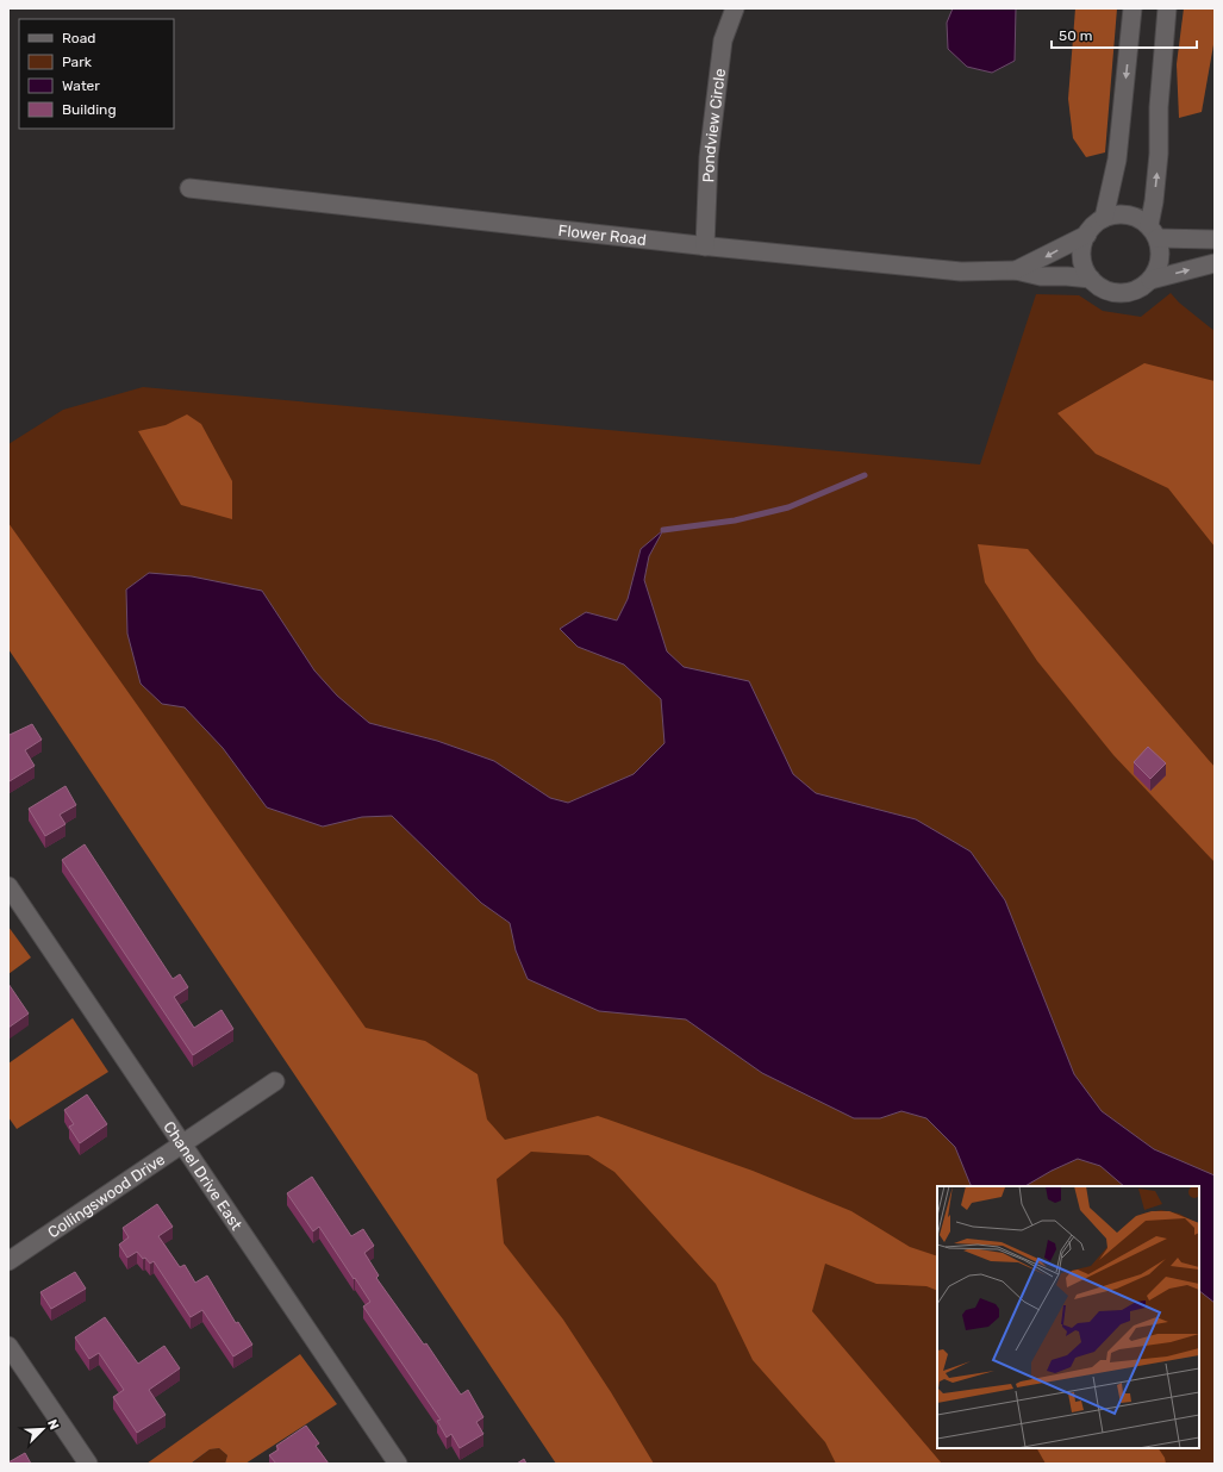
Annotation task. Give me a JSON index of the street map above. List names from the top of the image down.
{
  "streets": {
    "street": [
      "Pondview Circle",
      "Flower Road",
      "Chanel Drive East",
      "Collingswood Drive"
    ]
  },
  "crossings": [
    ["Pondview Circle", "Flower Road"],
    ["Chanel Drive East", "Collingswood Drive"]
  ],
  "legend": [
    "Road",
    "Park",
    "Water",
    "Building"
  ],
  "scale_bar": "50 m",
  "north": "top right"
}
